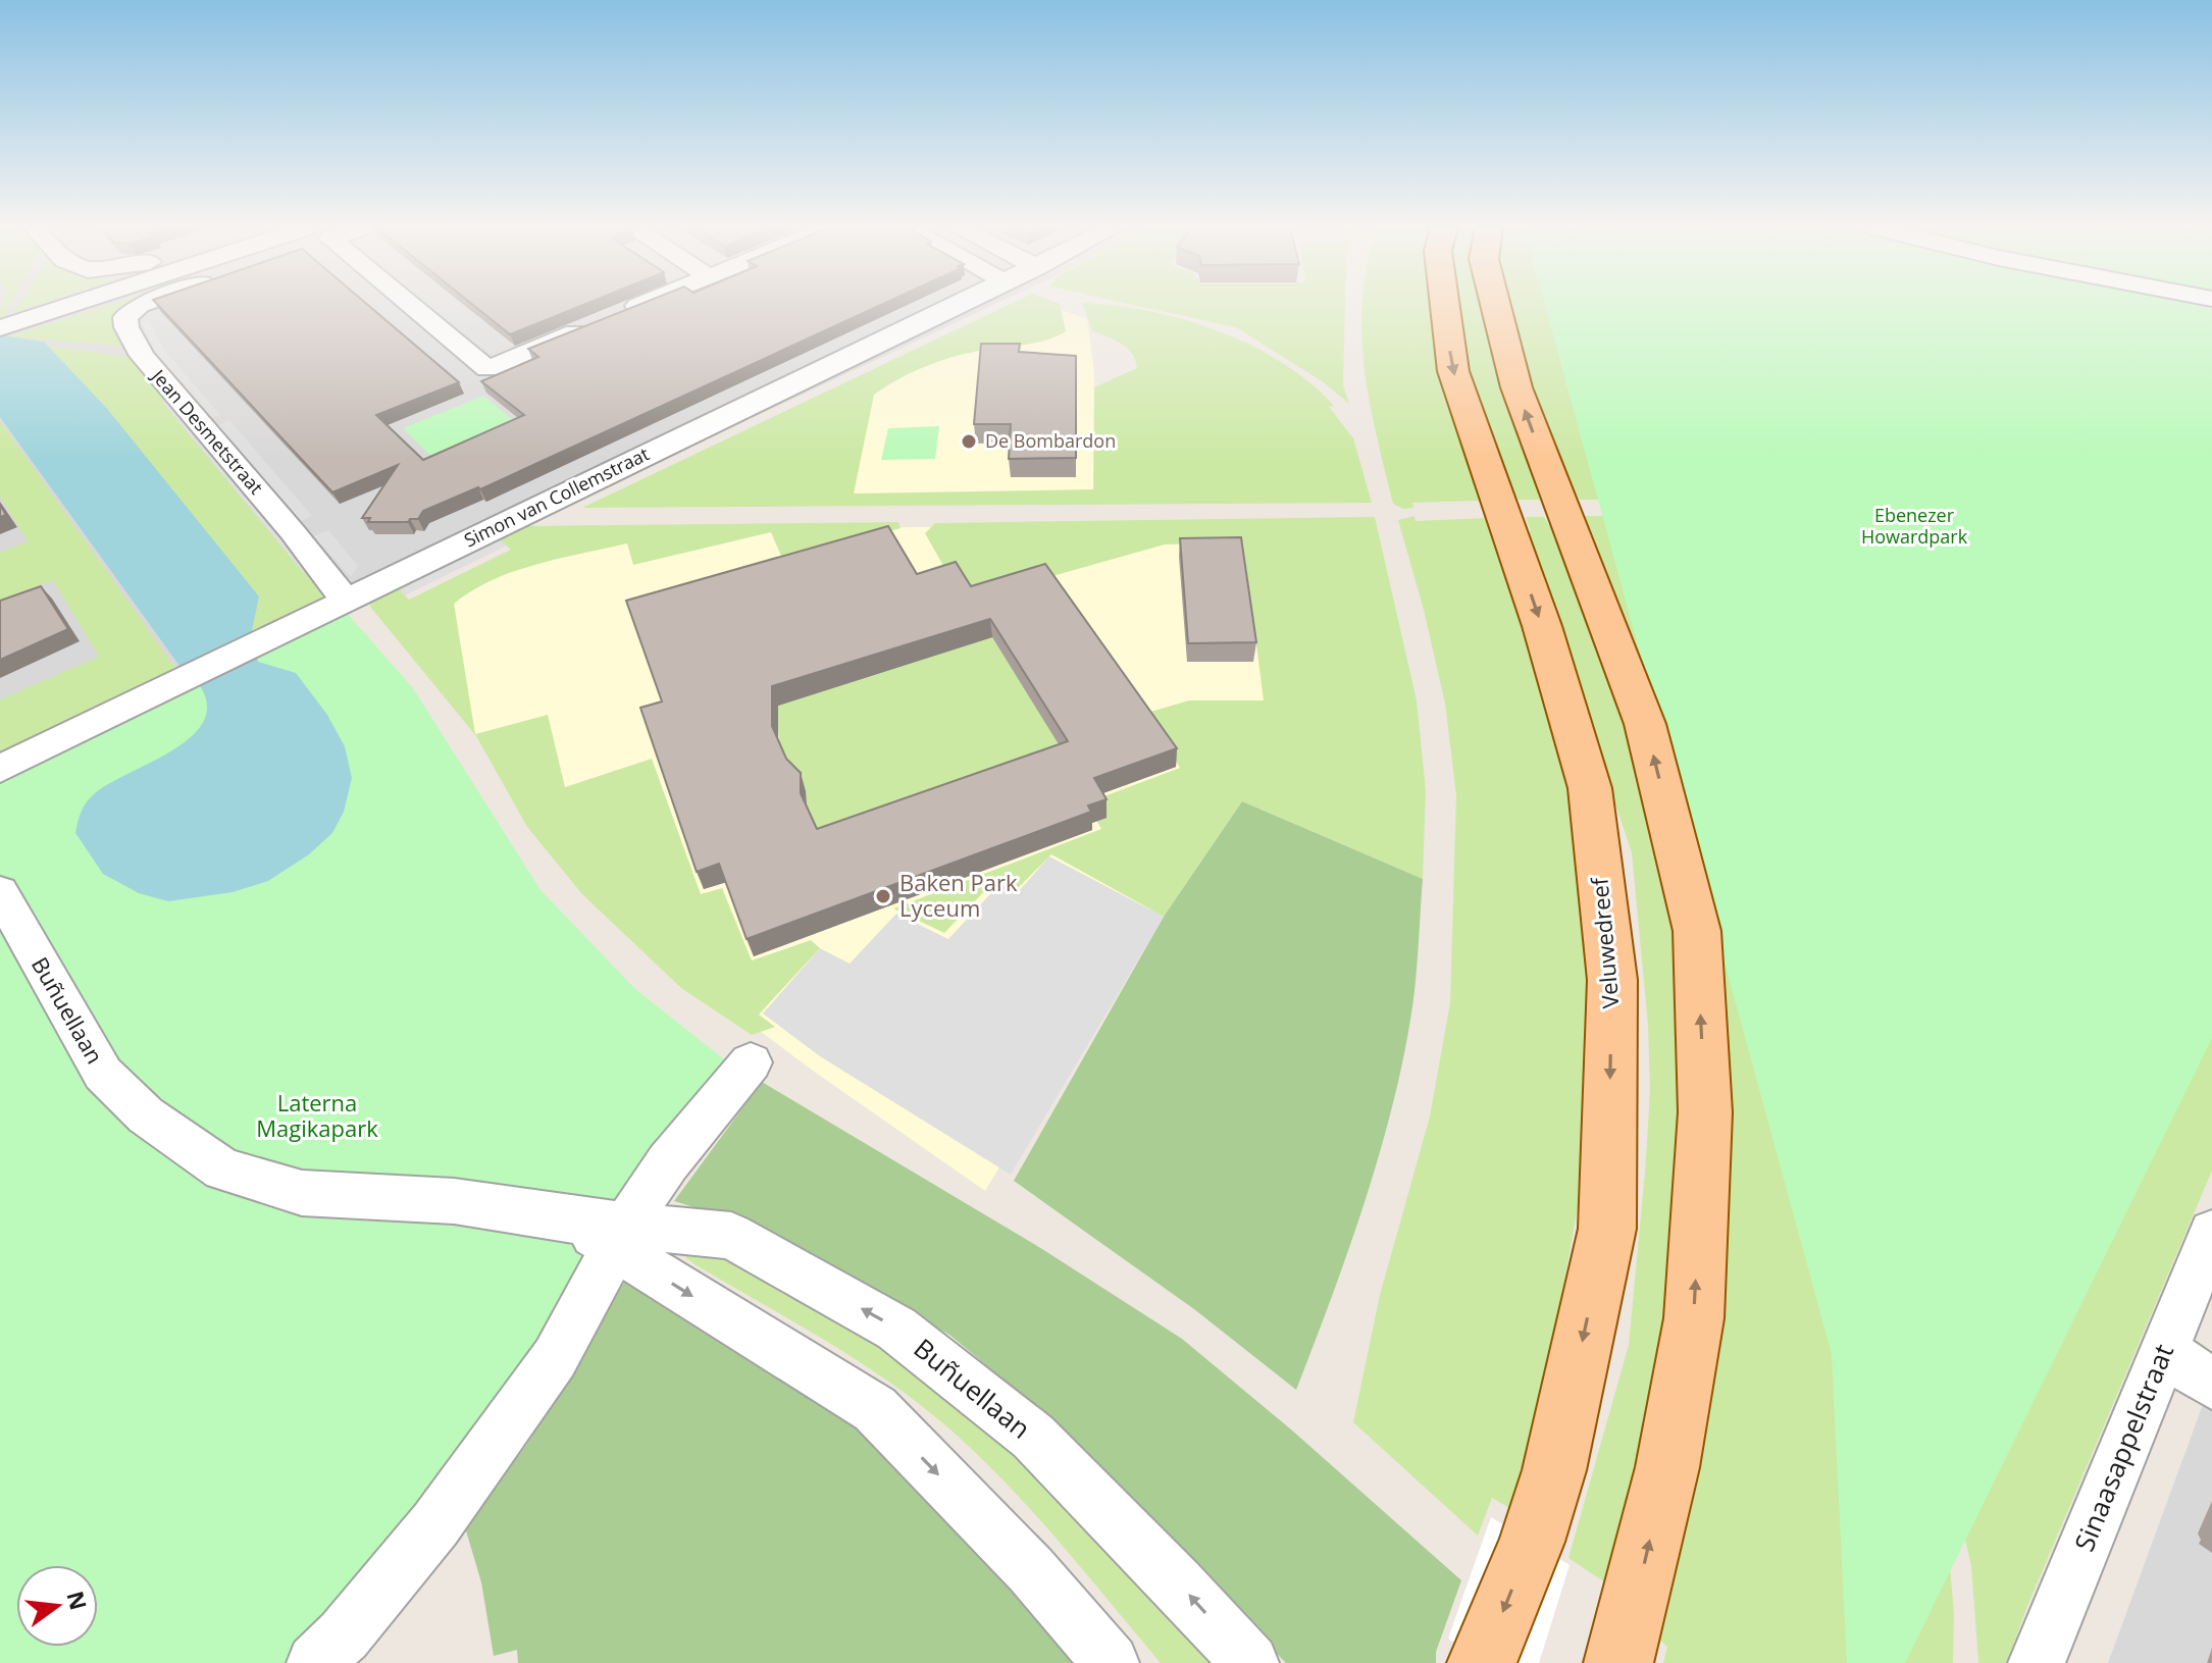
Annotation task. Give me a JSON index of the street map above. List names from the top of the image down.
{
  "streets": {
    "main road": ["Veluwedreef"],
    "street": [
      "Jean Desmetstraat",
      "Simon van Collemstraat",
      "Buñuellaan",
      "Sinaasappelstraat"
    ]
  },
  "crossings": [
    ["Jean Desmetstraat", "Simon van Collemstraat"]
  ],
  "parks": ["Ebenezer Howardpark", "Laterna Magikapark"],
  "places": ["De Bombardon", "Baken Park Lyceum"],
  "north": "right"
}
